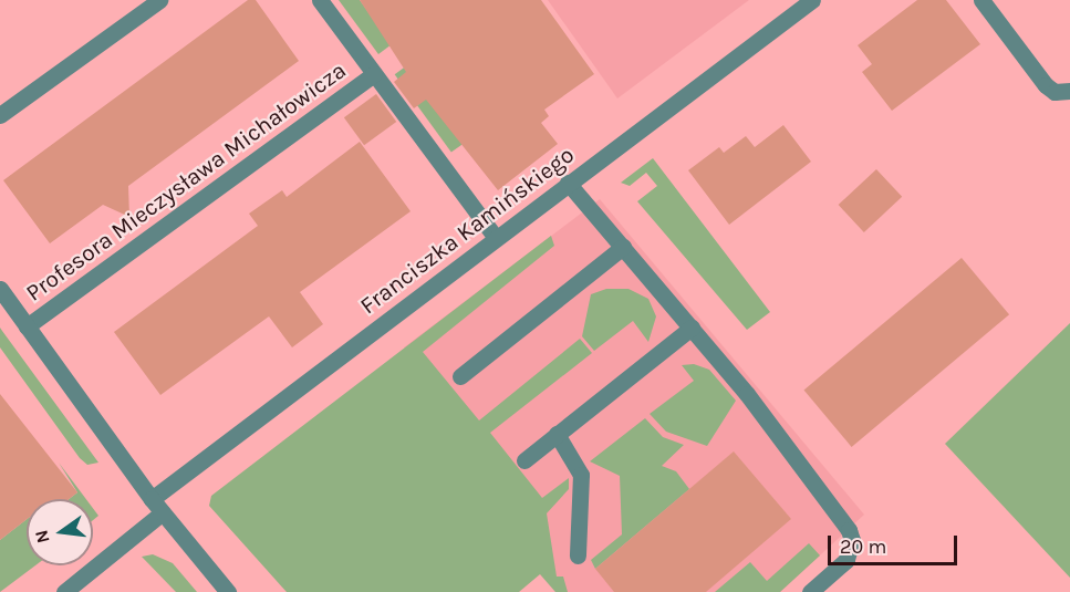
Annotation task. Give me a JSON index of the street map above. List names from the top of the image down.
{
  "streets": {
    "street": ["Profesora Mieczysława Michałowicza", "Franciszka Kamińskiego"]
  },
  "crossings": [
    ["Profesora Mieczysława Michałowicza", "Franciszka Kamińskiego"]
  ],
  "scale_bar": "20 m",
  "north": "left"
}
